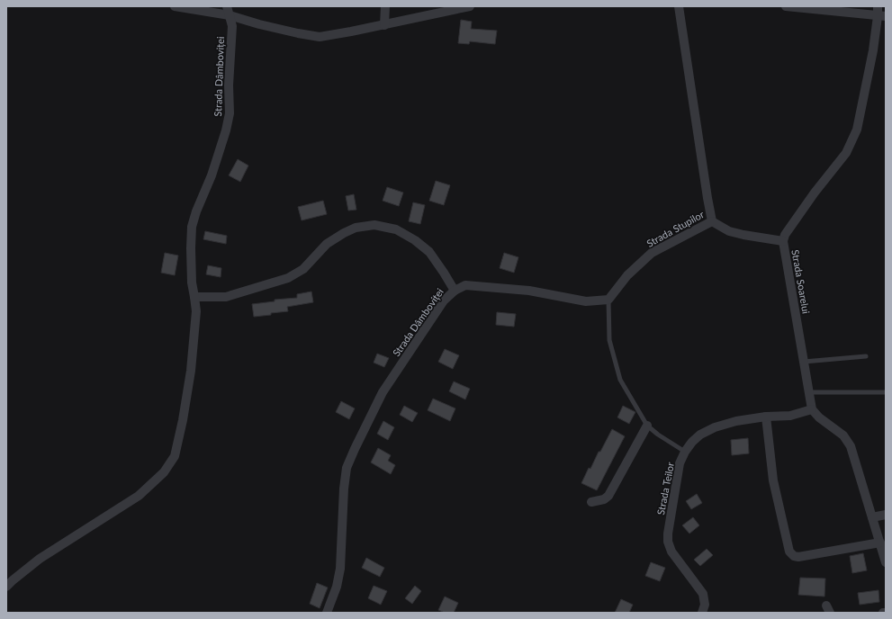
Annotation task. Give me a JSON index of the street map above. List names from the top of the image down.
{
  "streets": {
    "street": [
      "Strada Dâmboviței",
      "Strada Stupilor",
      "Strada Soarelui",
      "Strada Teilor"
    ]
  },
  "crossings": [
    ["Strada Soarelui", "Strada Teilor"]
  ]
}
